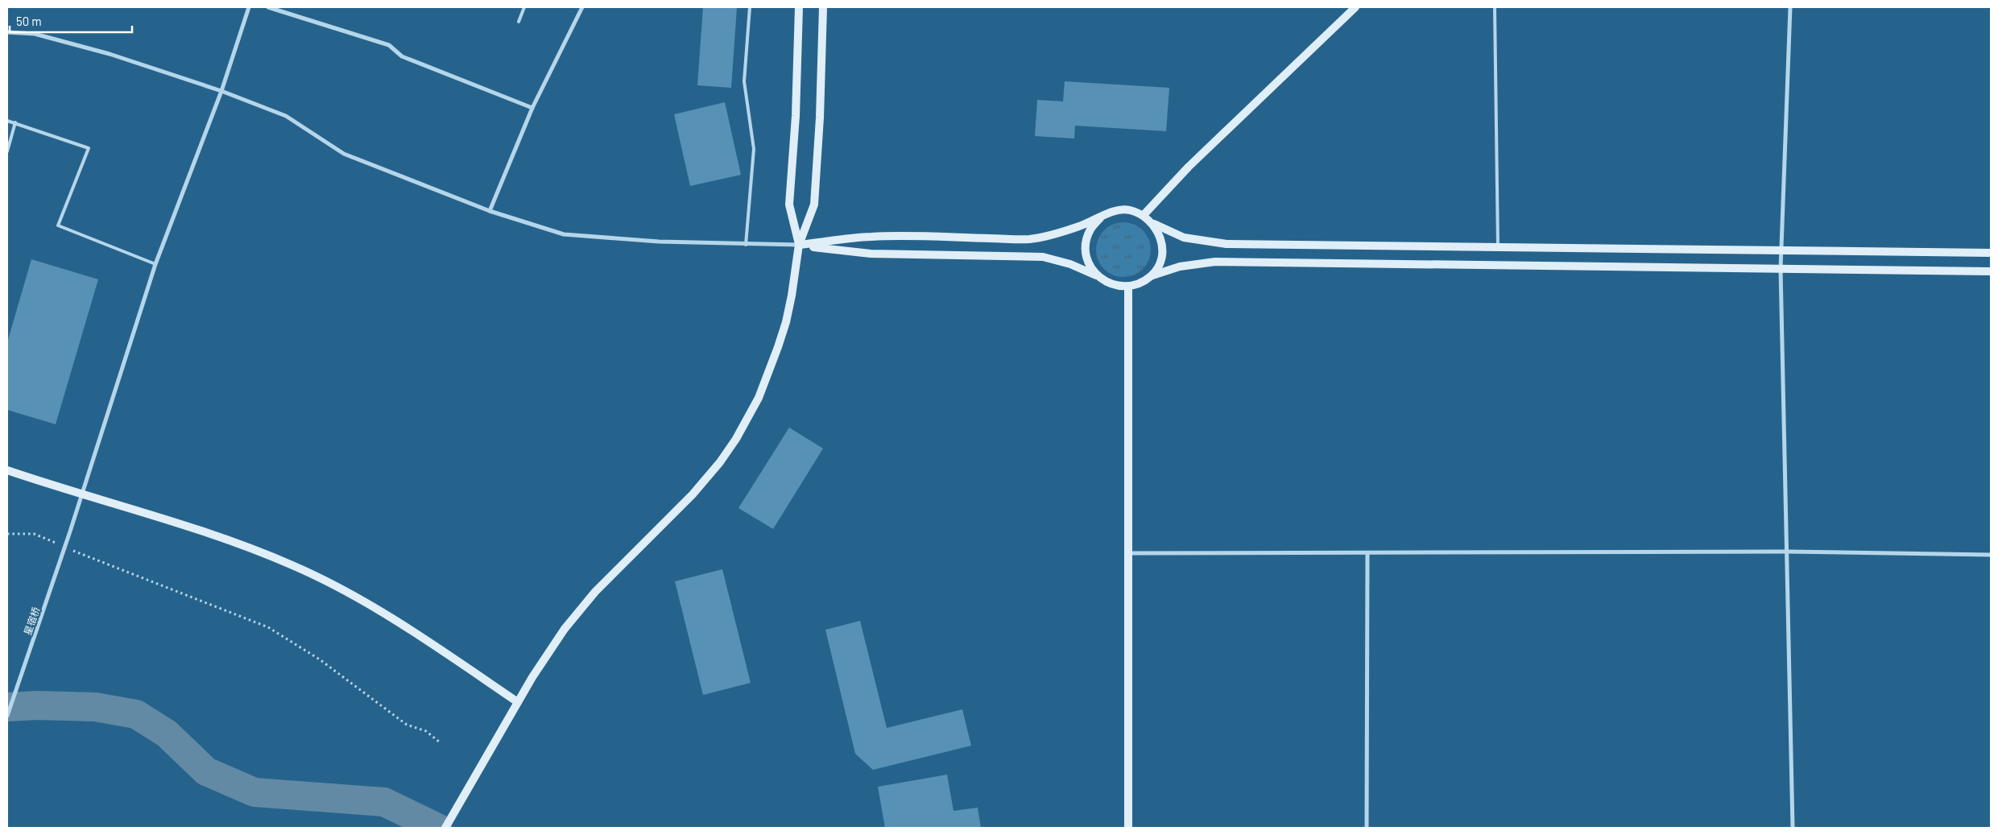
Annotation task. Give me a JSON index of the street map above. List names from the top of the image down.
{
  "streets": {
    "street": ["星宿桥"]
  },
  "scale_bar": "50 m"
}
